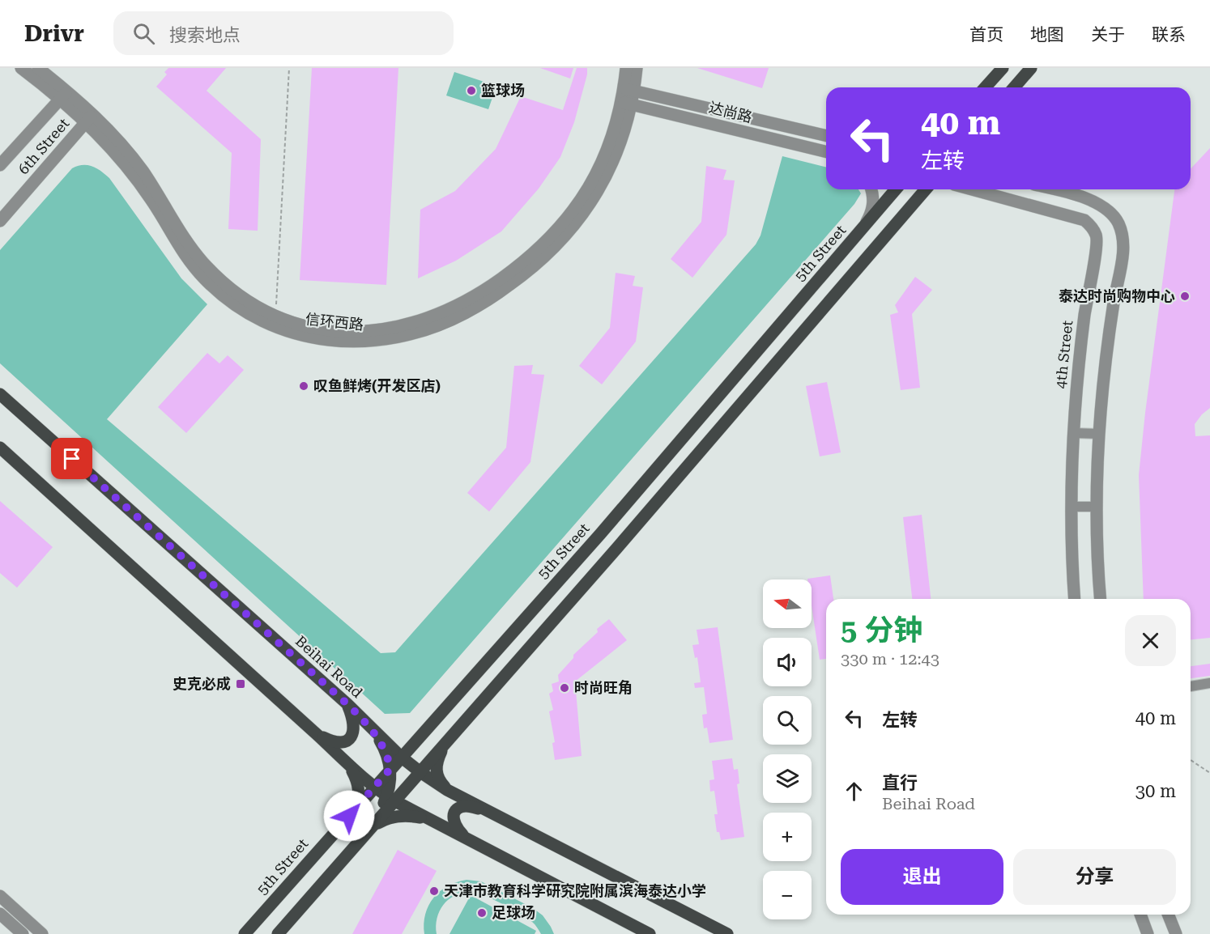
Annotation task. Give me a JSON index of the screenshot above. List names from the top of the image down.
{
  "streets": {
    "main road": ["5th Street", "Beihai Road"],
    "street": [
      "达尚路",
      "6th Street",
      "信环西路",
      "4th Street"
    ]
  },
  "crossings": [
    ["达尚路", "信环西路"],
    ["6th Street", "信环西路"],
    ["5th Street", "Beihai Road"]
  ],
  "places": {
    "other": [
      "篮球场",
      "泰达时尚购物中心",
      "叹鱼鲜烤(开发区店)",
      "时尚旺角",
      "天津市教育科学研究院附属滨海泰达小学",
      "足球场"
    ],
    "transit": ["史克必成"]
  },
  "north": "left",
  "page": {
    "header": "Drivr",
    "search": "搜索地点",
    "nav": [
      "首页",
      "地图",
      "关于",
      "联系"
    ],
    "turn": ["40 m", "左转"],
    "map_buttons": ["+", "−"],
    "heading": ["5 分钟", "330 m · 12:43"],
    "list": [
      {
        "name": "左转",
        "value": "40 m"
      },
      {
        "name": "直行",
        "note": "Beihai Road",
        "value": "30 m"
      }
    ],
    "buttons": ["退出", "分享"]
  }
}
